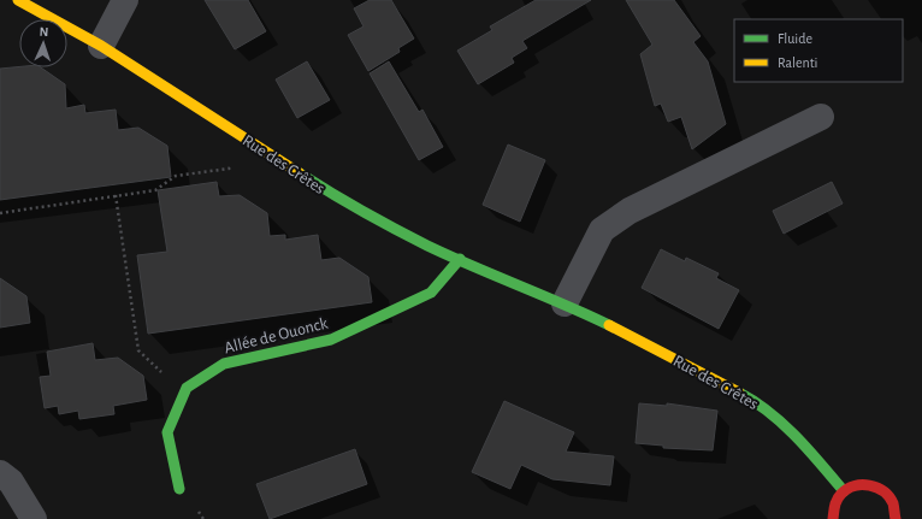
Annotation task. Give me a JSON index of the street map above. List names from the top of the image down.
{
  "streets": {
    "street": ["Rue des Crêtes", "Allée de Ouonck"]
  },
  "crossings": [
    ["Rue des Crêtes", "Allée de Ouonck"]
  ],
  "legend": ["Fluide", "Ralenti"],
  "north": "top"
}
